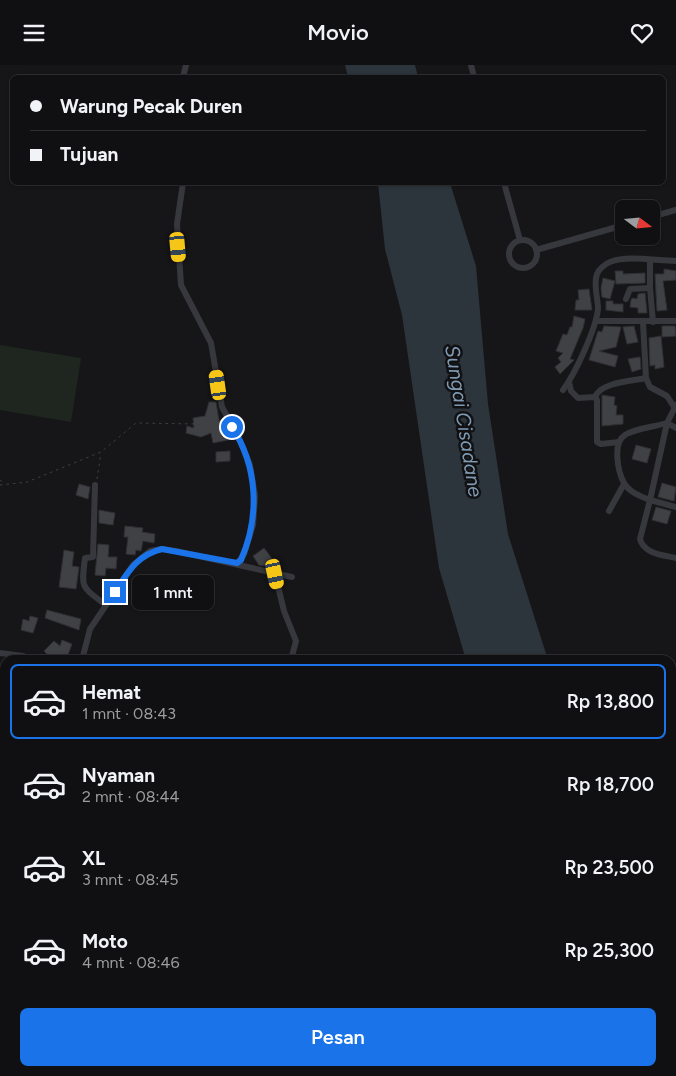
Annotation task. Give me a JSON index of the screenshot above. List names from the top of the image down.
{
  "water": ["Sungai Cisadane"],
  "north": "right",
  "page": {
    "header": "Movio",
    "banner": ["Warung Pecak Duren", "Tujuan"],
    "bubble": "1 mnt",
    "list": [
      {
        "name": "Hemat",
        "note": "1 mnt · 08:43",
        "value": "Rp 13,800"
      },
      {
        "name": "Nyaman",
        "note": "2 mnt · 08:44",
        "value": "Rp 18,700"
      },
      {
        "name": "XL",
        "note": "3 mnt · 08:45",
        "value": "Rp 23,500"
      },
      {
        "name": "Moto",
        "note": "4 mnt · 08:46",
        "value": "Rp 25,300"
      }
    ],
    "buttons": "Pesan"
  }
}
